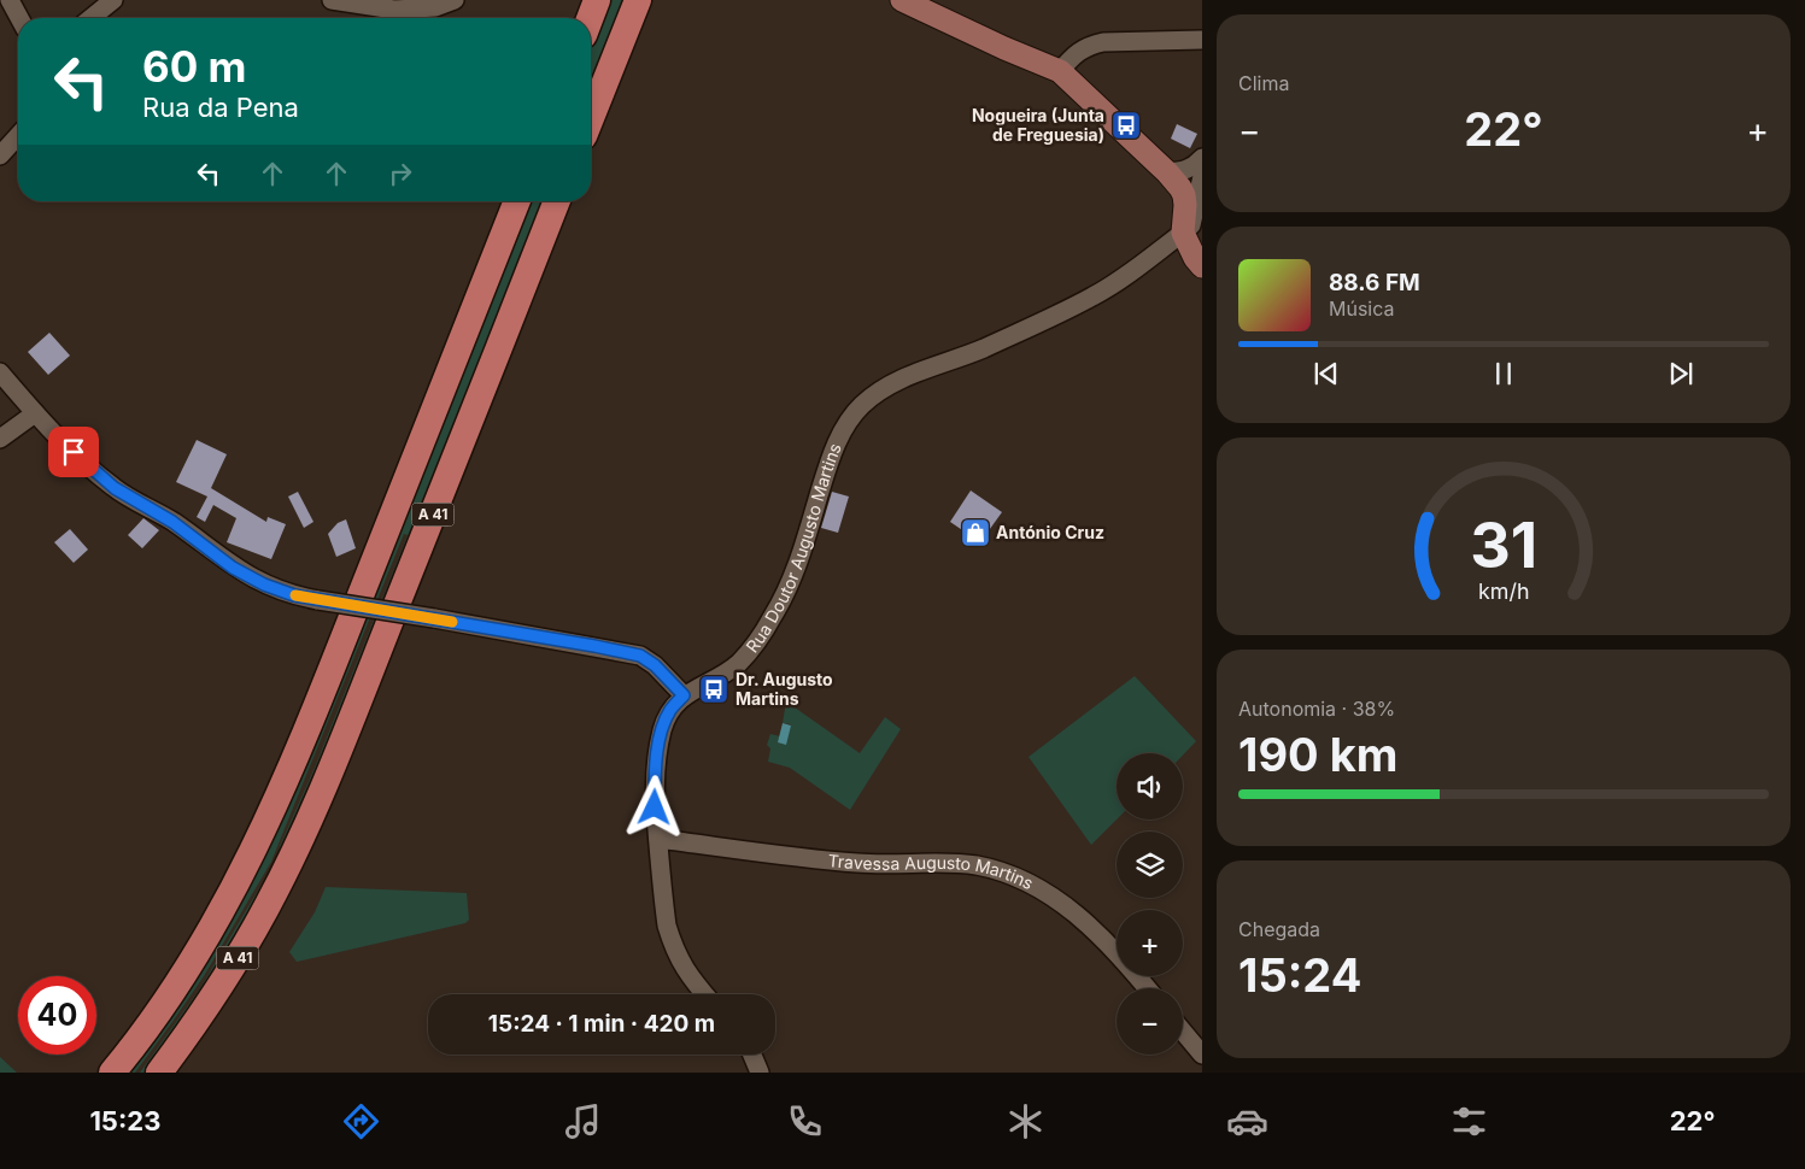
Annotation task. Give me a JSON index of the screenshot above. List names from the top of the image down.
{
  "streets": {
    "highway": ["A 41"],
    "street": ["Rua Doutor Augusto Martins", "Travessa Augusto Martins"]
  },
  "crossings": [
    ["Rua Doutor Augusto Martins", "Travessa Augusto Martins"]
  ],
  "places": {
    "bus stop": ["Nogueira (Junta de Freguesia)", "Dr. Augusto Martins"],
    "shop": ["António Cruz"]
  },
  "page": {
    "tile": [
      "Clima",
      ["Autonomia · 38%", "190 km"],
      ["Chegada", "15:24"]
    ],
    "turn": ["60 m", "Rua da Pena"],
    "heat": ["−", "22°", "+"],
    "song": ["88.6 FM", "Música"],
    "map_buttons": ["+", "−"],
    "limit": "40",
    "trip": "15:24 · 1 min · 420 m",
    "tabs": ["15:23", "22°"],
    "gauge": ["31", "km/h"]
  }
}
